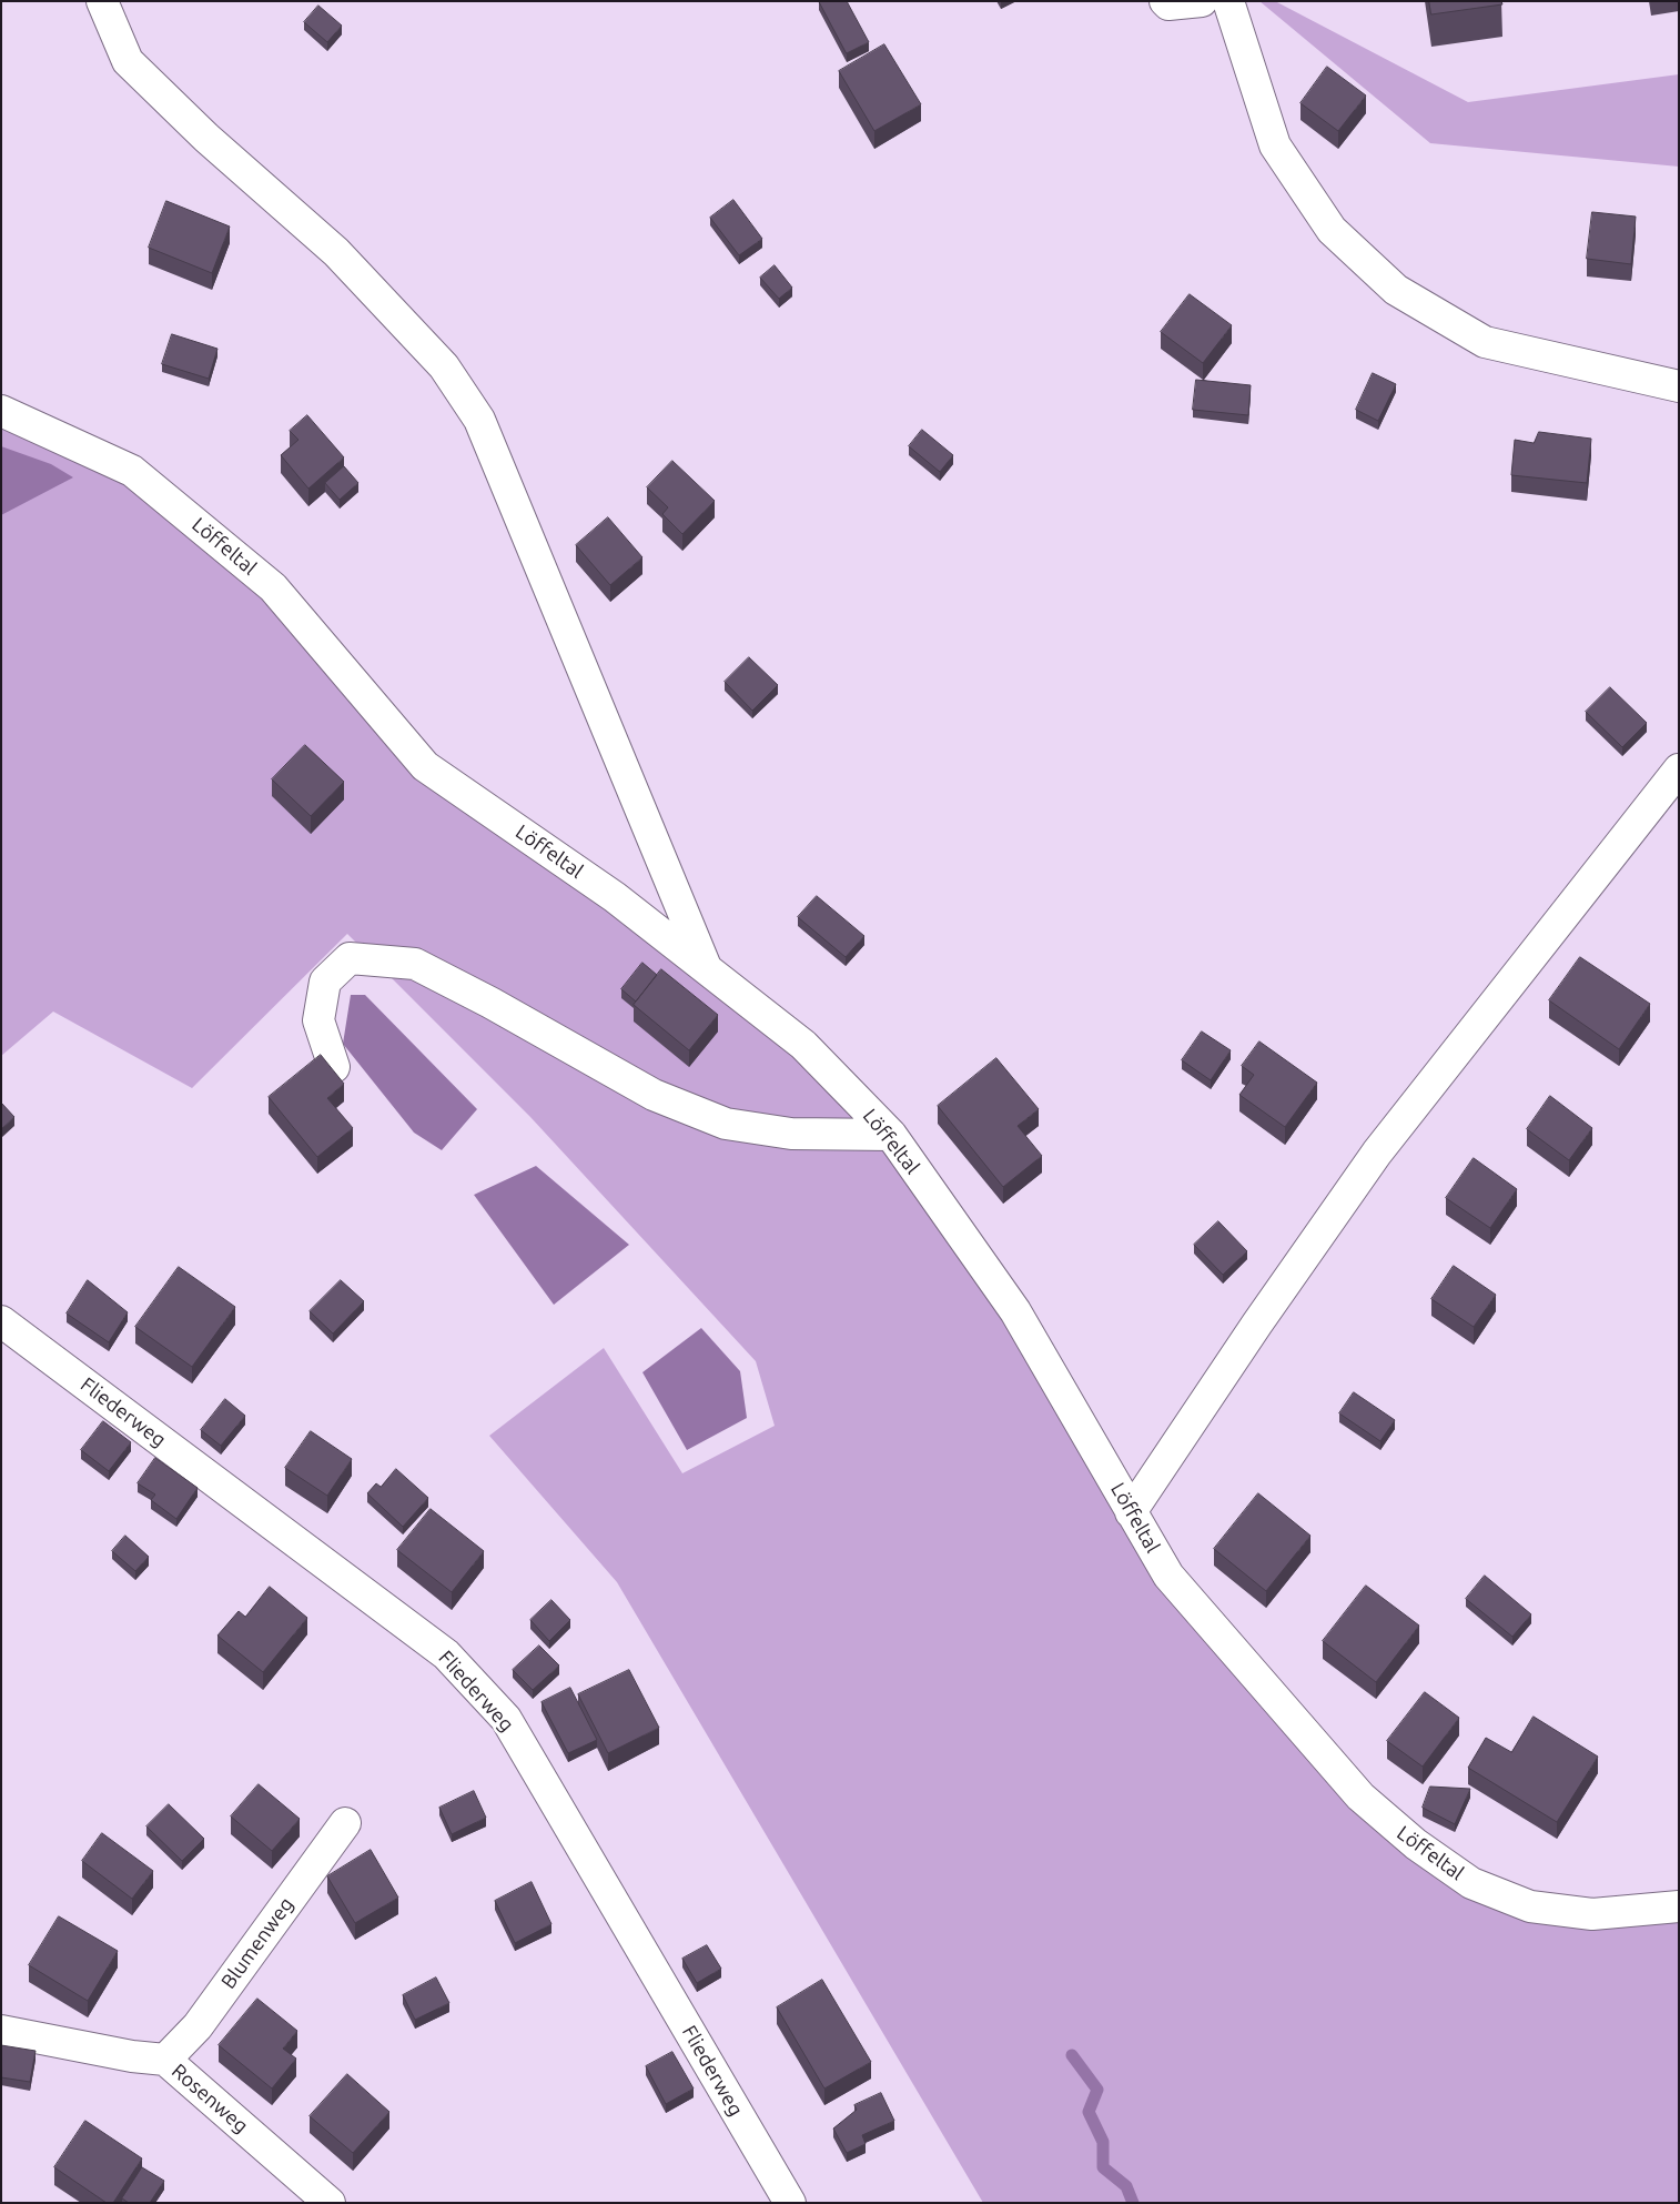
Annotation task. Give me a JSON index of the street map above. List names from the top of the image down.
{
  "streets": {
    "street": [
      "Löffeltal",
      "Fliederweg",
      "Blumenweg",
      "Rosenweg"
    ]
  },
  "crossings": [
    ["Blumenweg", "Rosenweg"]
  ]
}
